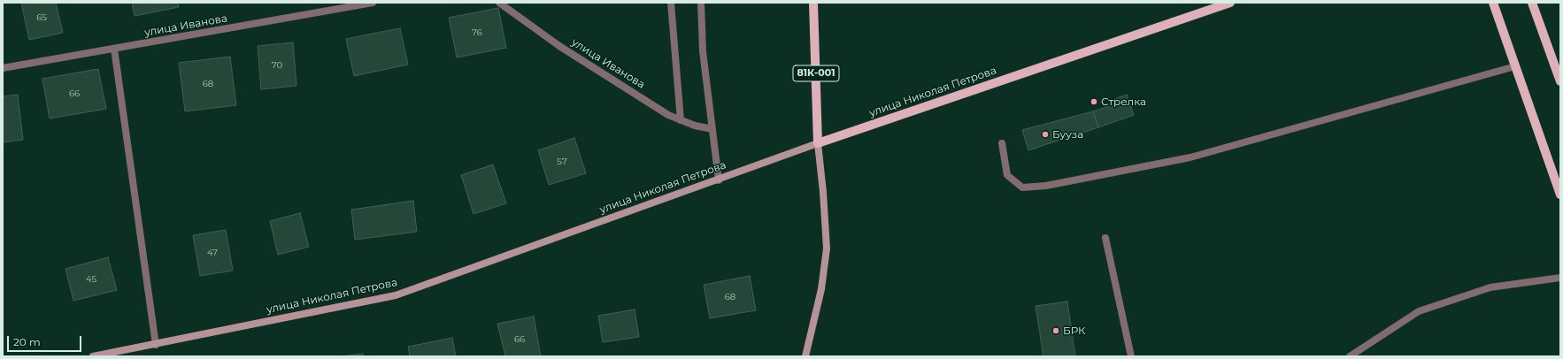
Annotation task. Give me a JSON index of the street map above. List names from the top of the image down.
{
  "streets": {
    "main road": ["81К-001", "улица Николая Петрова"],
    "street": ["улица Иванова"]
  },
  "crossings": [
    ["81К-001", "улица Николая Петрова"]
  ],
  "places": ["Стрелка", "Бууза", "БРК"],
  "house_numbers": [
    "65",
    "76",
    "70",
    "68",
    "66",
    "57",
    "47",
    "45",
    "68",
    "66"
  ],
  "scale_bar": "20 m"
}
